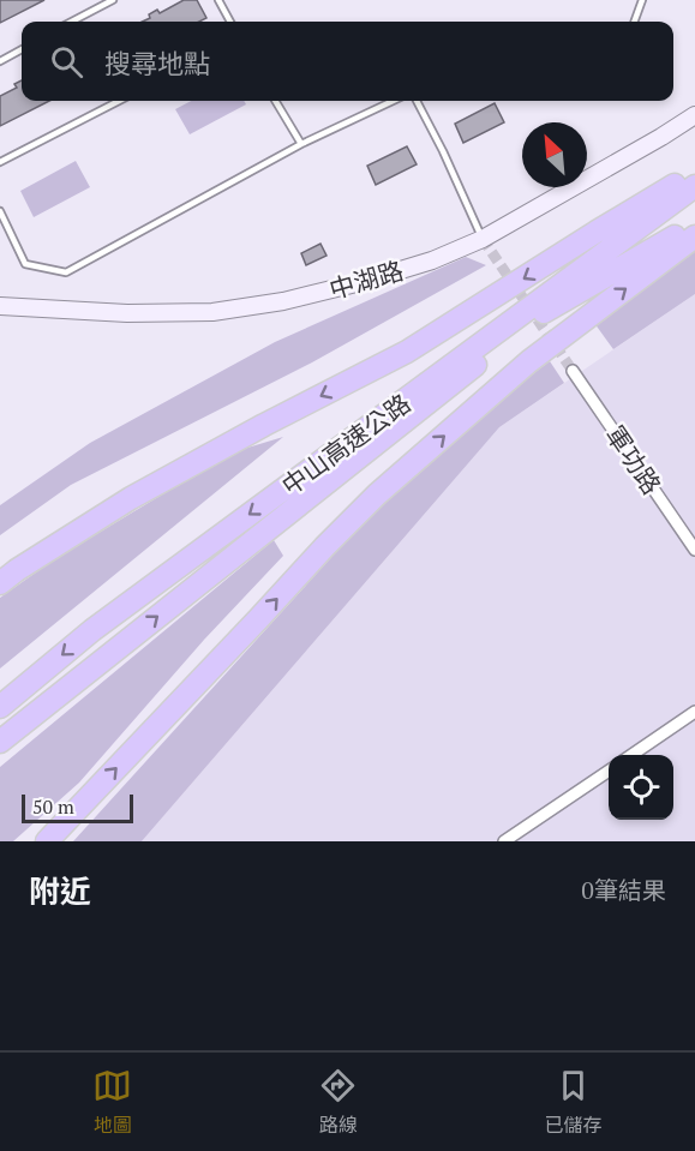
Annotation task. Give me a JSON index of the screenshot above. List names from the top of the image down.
{
  "streets": {
    "highway": ["中山高速公路"],
    "street": ["中湖路", "軍功路"]
  },
  "scale_bar": "50 m",
  "north": "top left",
  "page": {
    "search": "搜尋地點",
    "scale": "50 m",
    "heading": ["附近", "0筆結果"],
    "nav": ["地圖", "路線", "已儲存"]
  }
}
